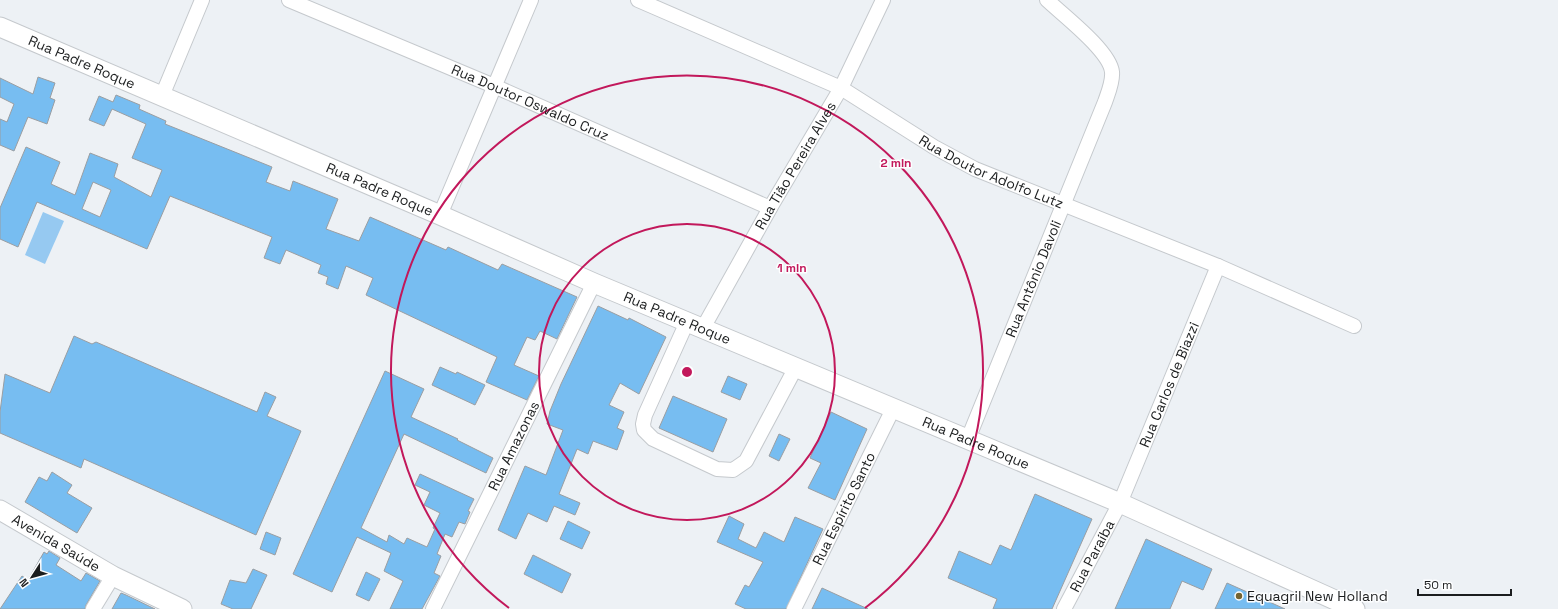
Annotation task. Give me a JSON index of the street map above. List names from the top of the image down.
{
  "streets": {
    "street": [
      "Rua Padre Roque",
      "Rua Doutor Oswaldo Cruz",
      "Rua Tião Pereira Alves",
      "Rua Doutor Adolfo Lutz",
      "Rua Antônio Davoli",
      "Rua Carlos de Biazzi",
      "Rua Amazonas",
      "Rua Espírito Santo",
      "Avenida Saúde",
      "Rua Paraíba"
    ]
  },
  "crossings": [
    ["Rua Padre Roque", "Rua Tião Pereira Alves"],
    ["Rua Padre Roque", "Rua Antônio Davoli"],
    ["Rua Padre Roque", "Rua Carlos de Biazzi"],
    ["Rua Padre Roque", "Rua Amazonas"],
    ["Rua Padre Roque", "Rua Espírito Santo"],
    ["Rua Padre Roque", "Rua Paraíba"],
    ["Rua Doutor Oswaldo Cruz", "Rua Tião Pereira Alves"],
    ["Rua Tião Pereira Alves", "Rua Doutor Adolfo Lutz"],
    ["Rua Doutor Adolfo Lutz", "Rua Antônio Davoli"],
    ["Rua Doutor Adolfo Lutz", "Rua Carlos de Biazzi"],
    ["Rua Carlos de Biazzi", "Rua Paraíba"]
  ],
  "places": ["Equagril New Holland"],
  "scale_bar": "50 m",
  "north": "bottom left",
  "rings": ["2 min", "1 min"]
}
